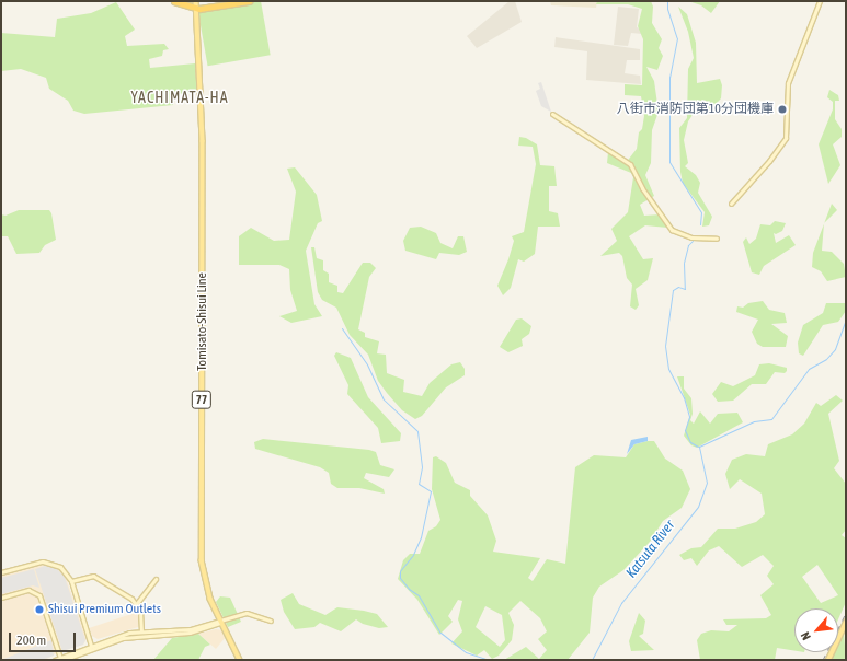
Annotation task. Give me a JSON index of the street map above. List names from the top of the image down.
{
  "streets": {
    "main road": ["Tomisato-Shisui Line", "77"]
  },
  "districts": ["YACHIMATA-HA"],
  "water": ["Katsuta River"],
  "places": ["八街市消防団第10分団機庫", "Shisui Premium Outlets"],
  "scale_bar": "200 m",
  "north": "bottom left"
}
